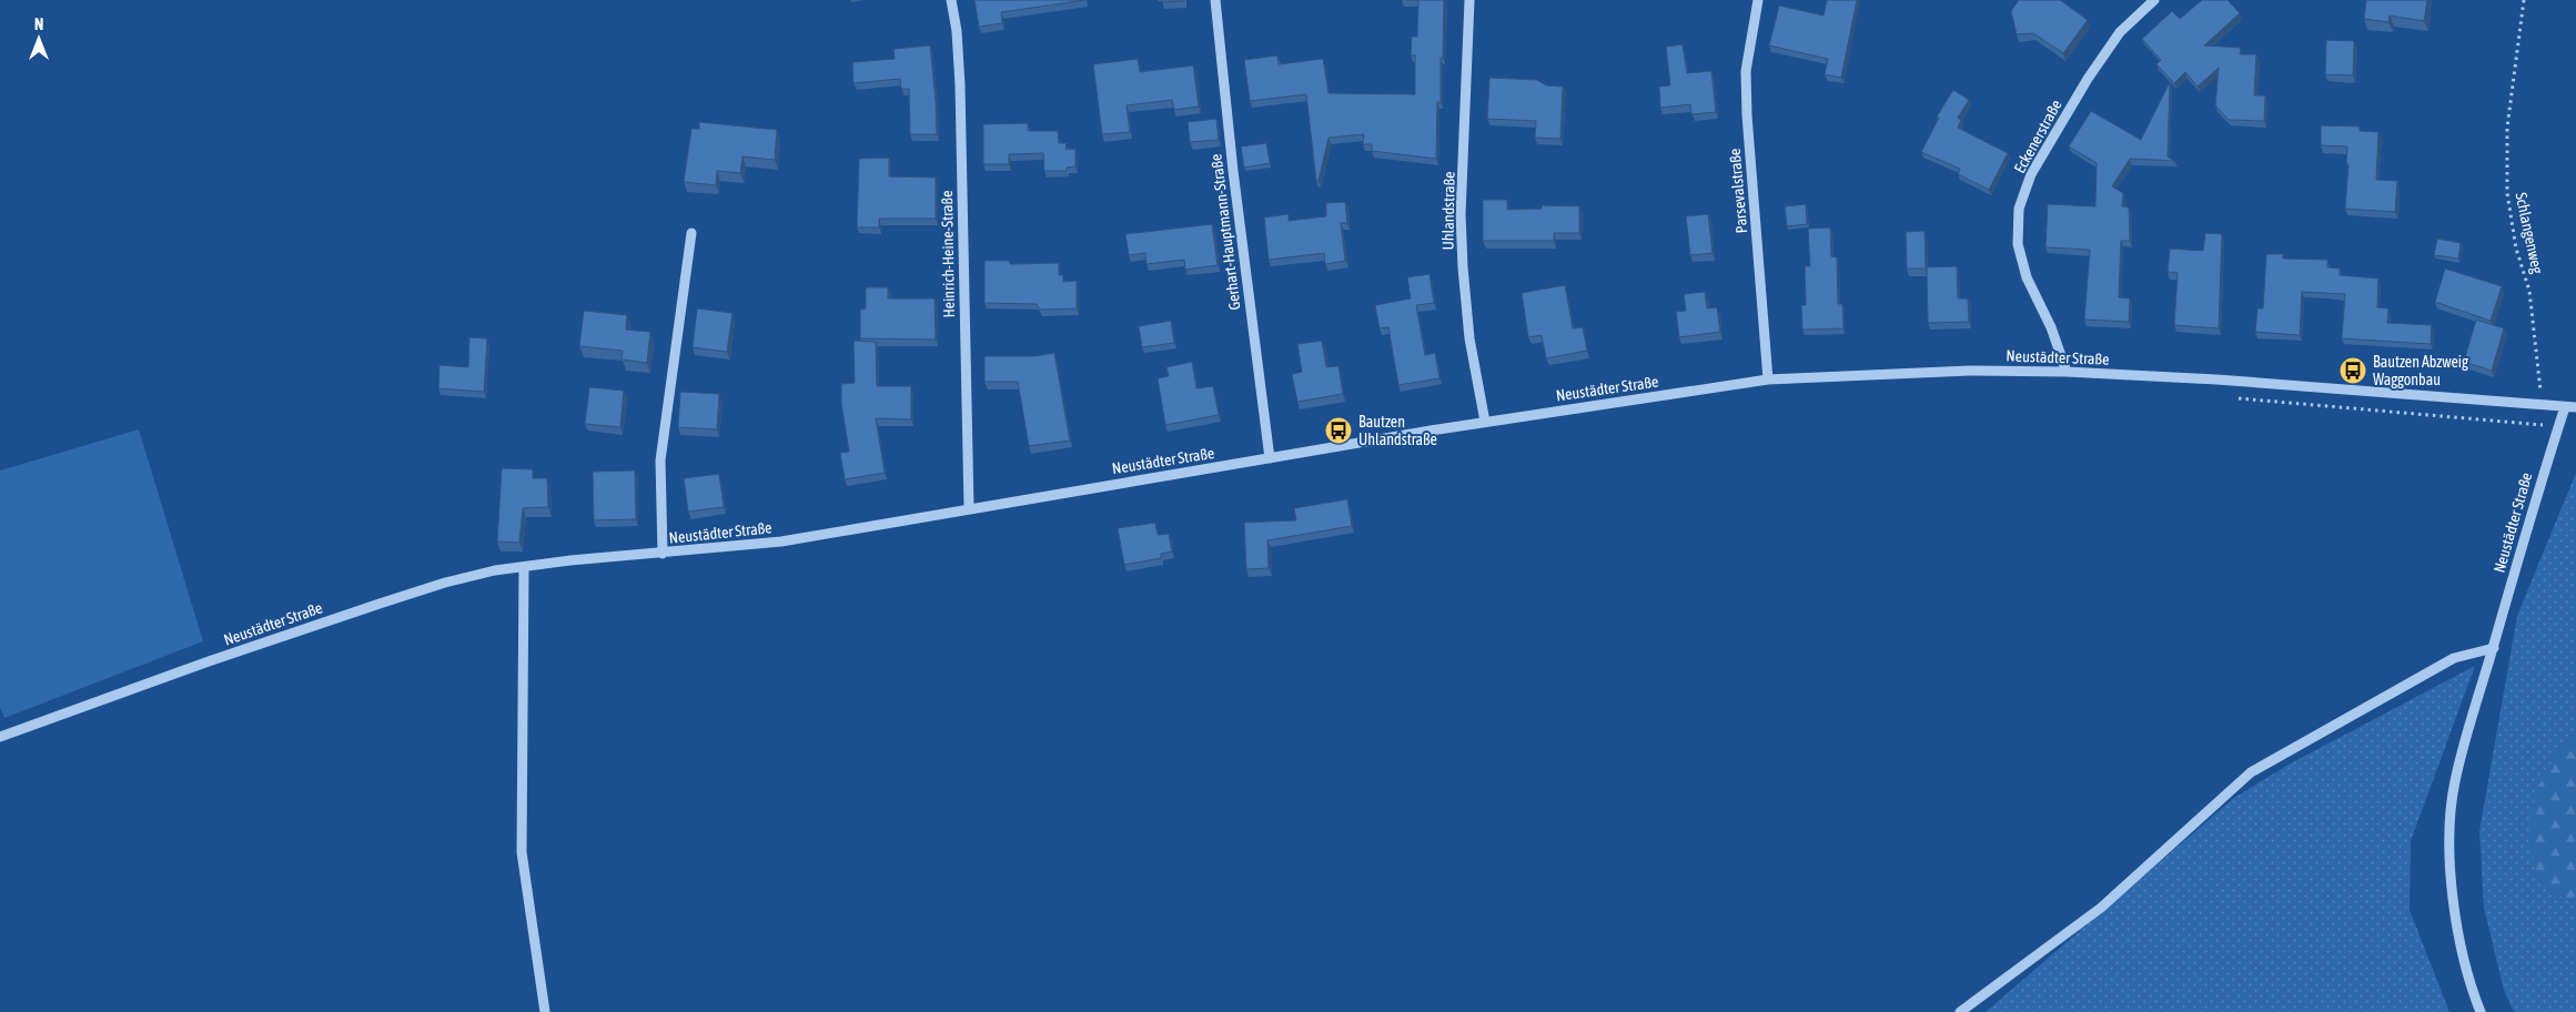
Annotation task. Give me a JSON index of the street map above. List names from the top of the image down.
{
  "streets": {
    "street": [
      "Eckenerstraße",
      "Parsevalstraße",
      "Uhlandstraße",
      "Gerhart-Hauptmann-Straße",
      "Heinrich-Heine-Straße",
      "Neustädter Straße"
    ],
    "path": ["Schlangenweg"]
  },
  "crossings": [
    ["Eckenerstraße", "Neustädter Straße"],
    ["Parsevalstraße", "Neustädter Straße"],
    ["Uhlandstraße", "Neustädter Straße"],
    ["Gerhart-Hauptmann-Straße", "Neustädter Straße"],
    ["Schlangenweg", "Neustädter Straße"],
    ["Heinrich-Heine-Straße", "Neustädter Straße"]
  ],
  "places": {
    "bus stop": ["Bautzen Abzweig Waggonbau", "Bautzen Uhlandstraße"]
  },
  "north": "top"
}
